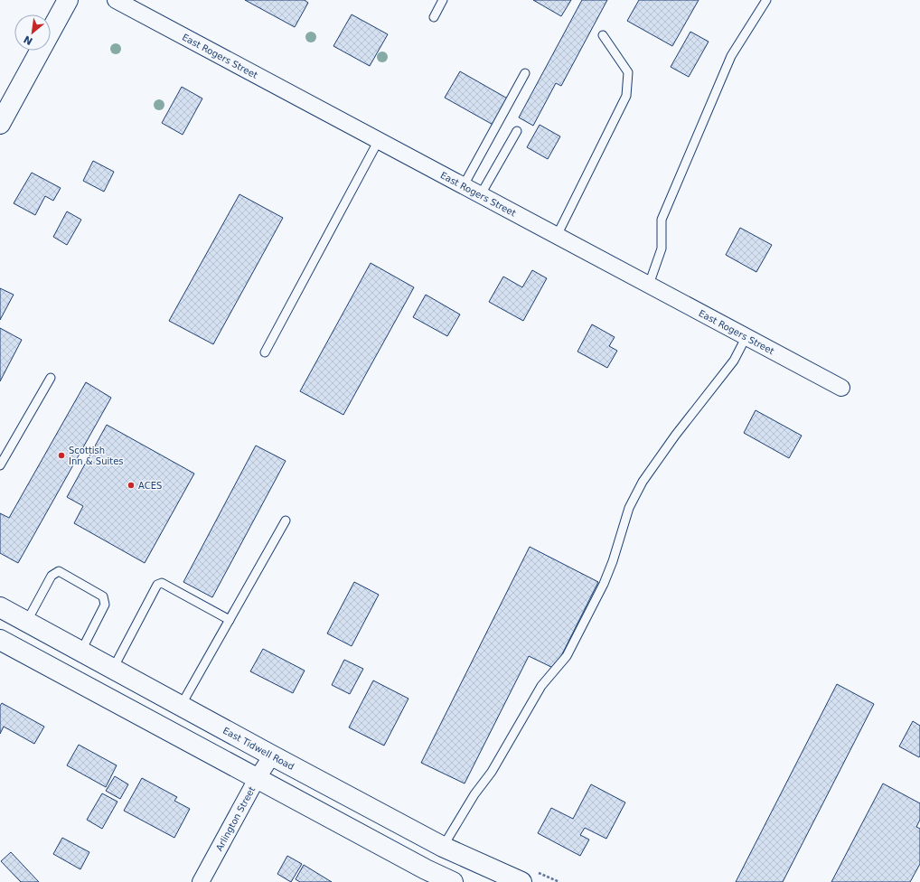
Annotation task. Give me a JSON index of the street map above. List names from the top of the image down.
{
  "streets": {
    "main road": ["East Tidwell Road"],
    "street": ["East Rogers Street", "Arlington Street"]
  },
  "crossings": [
    ["East Tidwell Road", "Arlington Street"]
  ],
  "places": ["Scottish Inn & Suites", "ACES"],
  "north": "bottom left"
}
